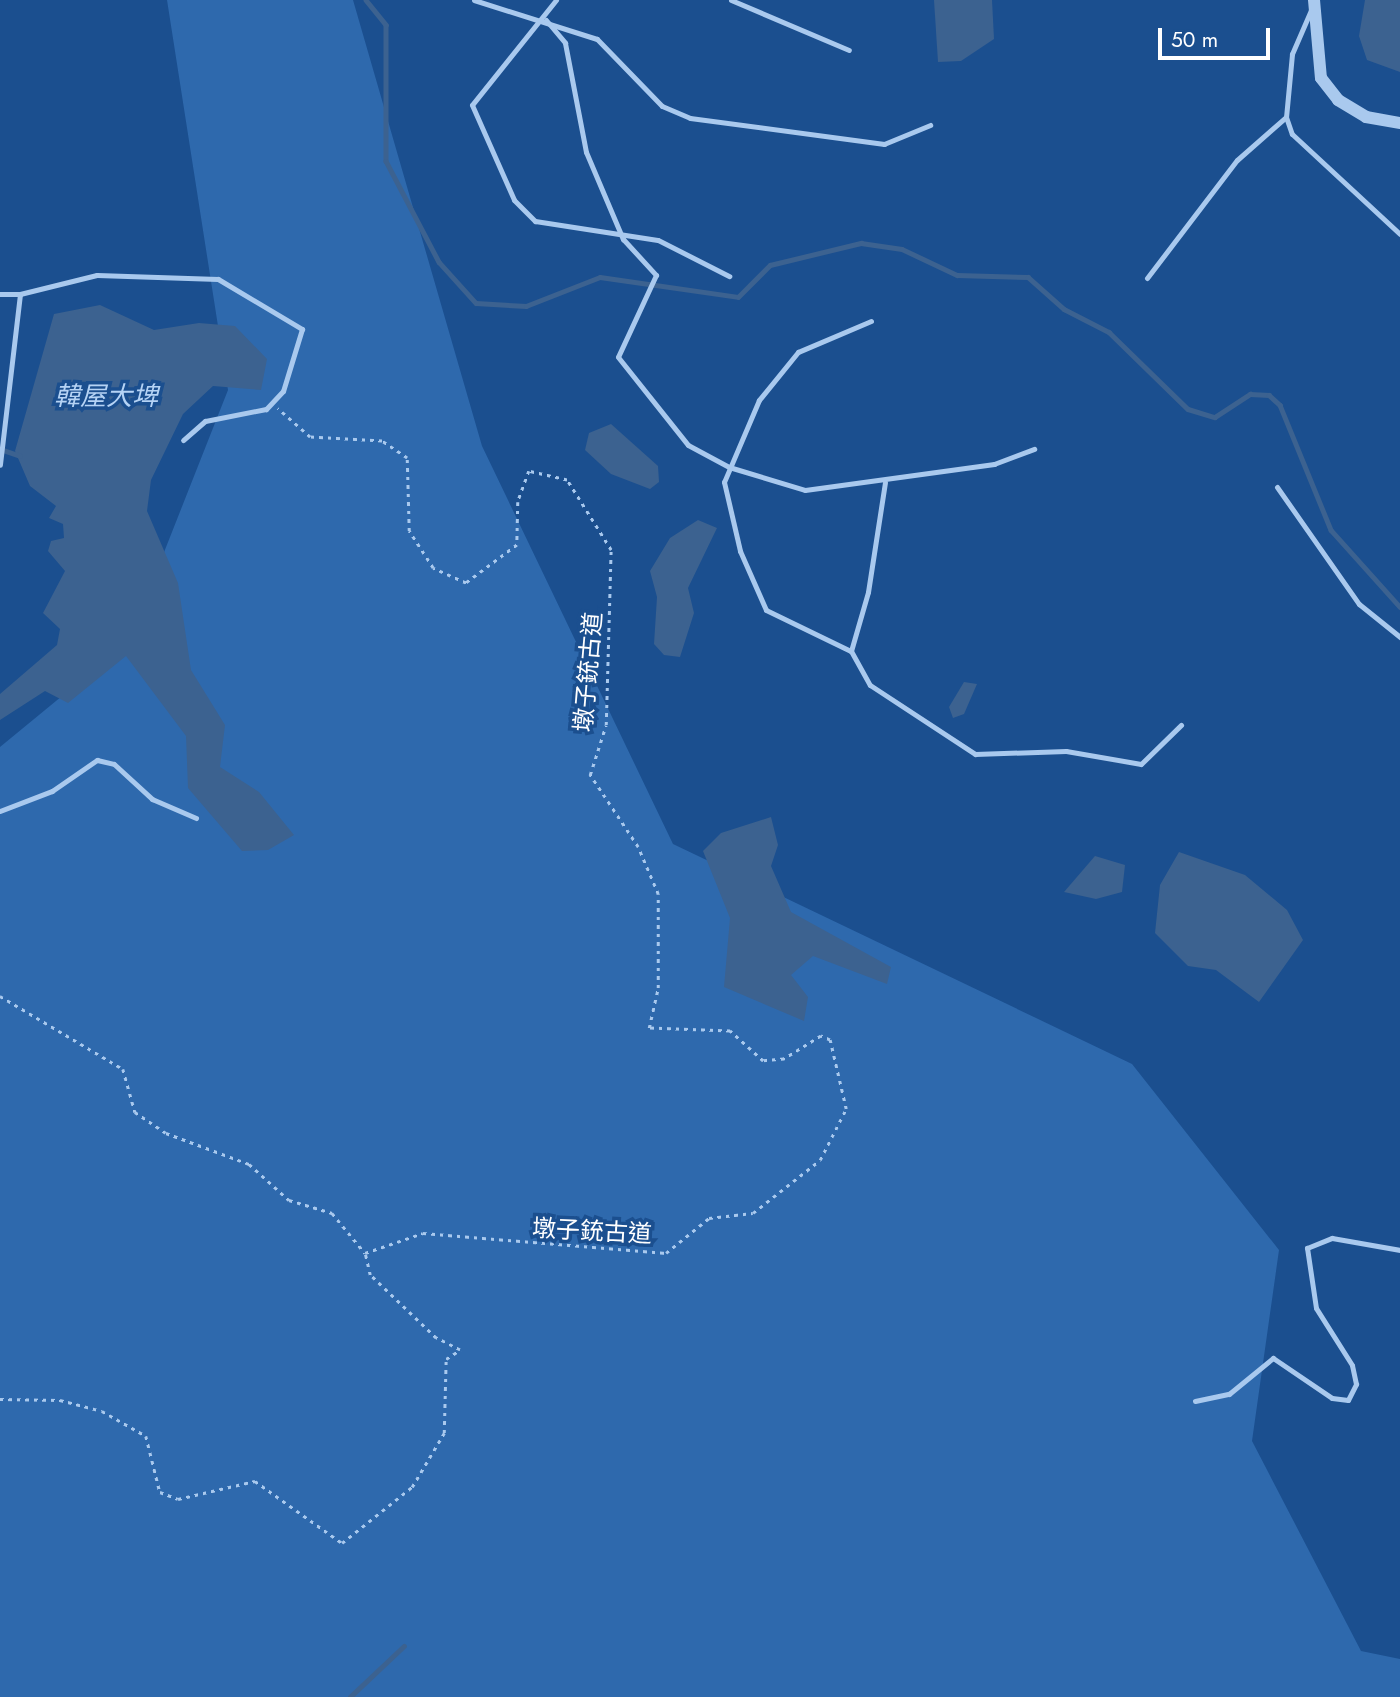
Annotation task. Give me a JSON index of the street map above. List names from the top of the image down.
{
  "streets": {
    "path": ["墩子銃古道"]
  },
  "water": ["韓屋大埤"],
  "scale_bar": "50 m"
}
